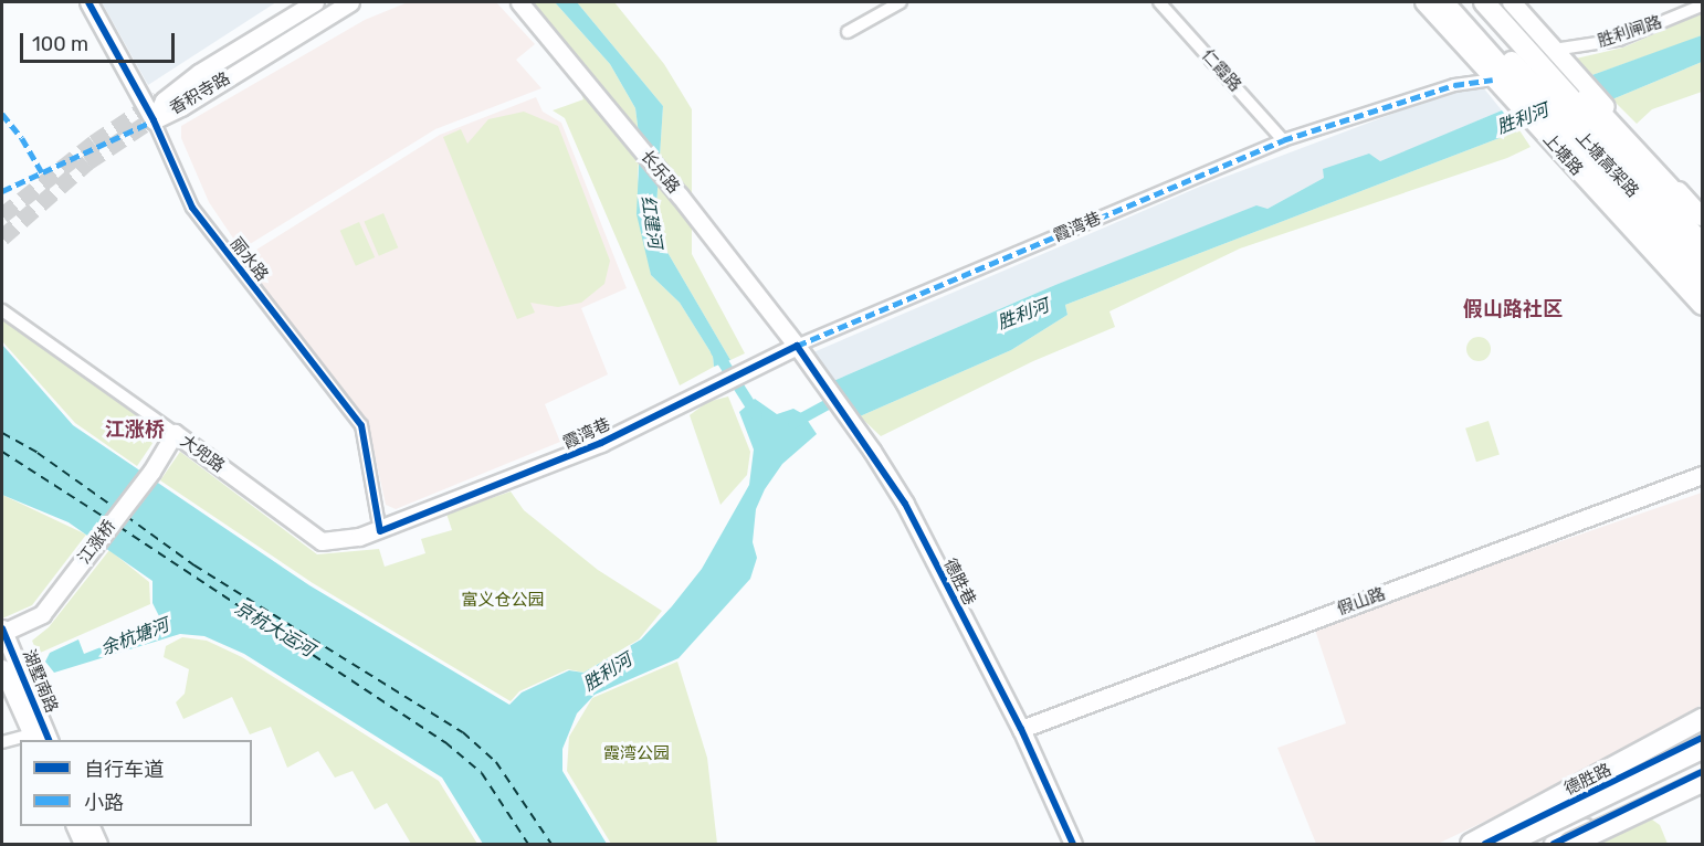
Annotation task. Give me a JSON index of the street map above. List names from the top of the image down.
{
  "streets": {
    "highway": ["上塘高架路"],
    "main road": ["上塘路", "德胜路"],
    "street": [
      "胜利闸路",
      "仁霞路",
      "香积寺路",
      "长乐路",
      "霞湾巷",
      "丽水路",
      "大兜路",
      "江涨桥",
      "德胜巷",
      "假山路",
      "湖墅南路"
    ]
  },
  "crossings": [
    ["仁霞路", "霞湾巷"],
    ["香积寺路", "丽水路"],
    ["上塘路", "霞湾巷"],
    ["长乐路", "霞湾巷"],
    ["长乐路", "德胜巷"],
    ["霞湾巷", "丽水路"],
    ["霞湾巷", "大兜路"],
    ["霞湾巷", "德胜巷"],
    ["丽水路", "大兜路"],
    ["大兜路", "江涨桥"],
    ["江涨桥", "湖墅南路"],
    ["德胜巷", "假山路"]
  ],
  "districts": ["假山路社区", "江涨桥"],
  "water": [
    "胜利河",
    "红建河",
    "京杭大运河",
    "余杭塘河"
  ],
  "parks": ["富义仓公园", "霞湾公园"],
  "legend": ["自行车道", "小路"],
  "scale_bar": "100 m"
}
